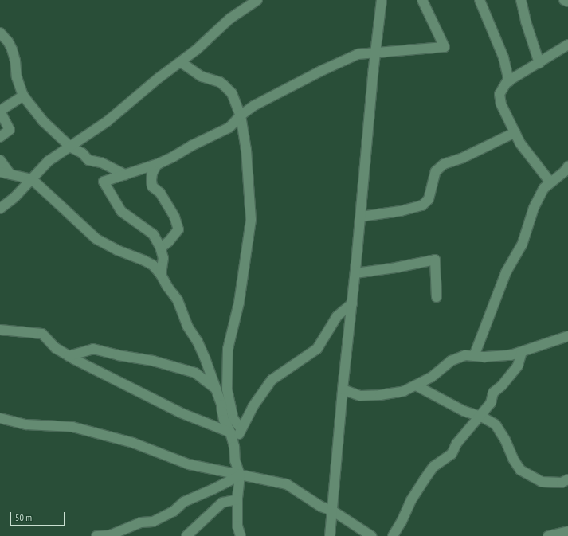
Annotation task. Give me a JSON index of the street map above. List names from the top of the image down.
{
  "scale_bar": "50 m"
}
